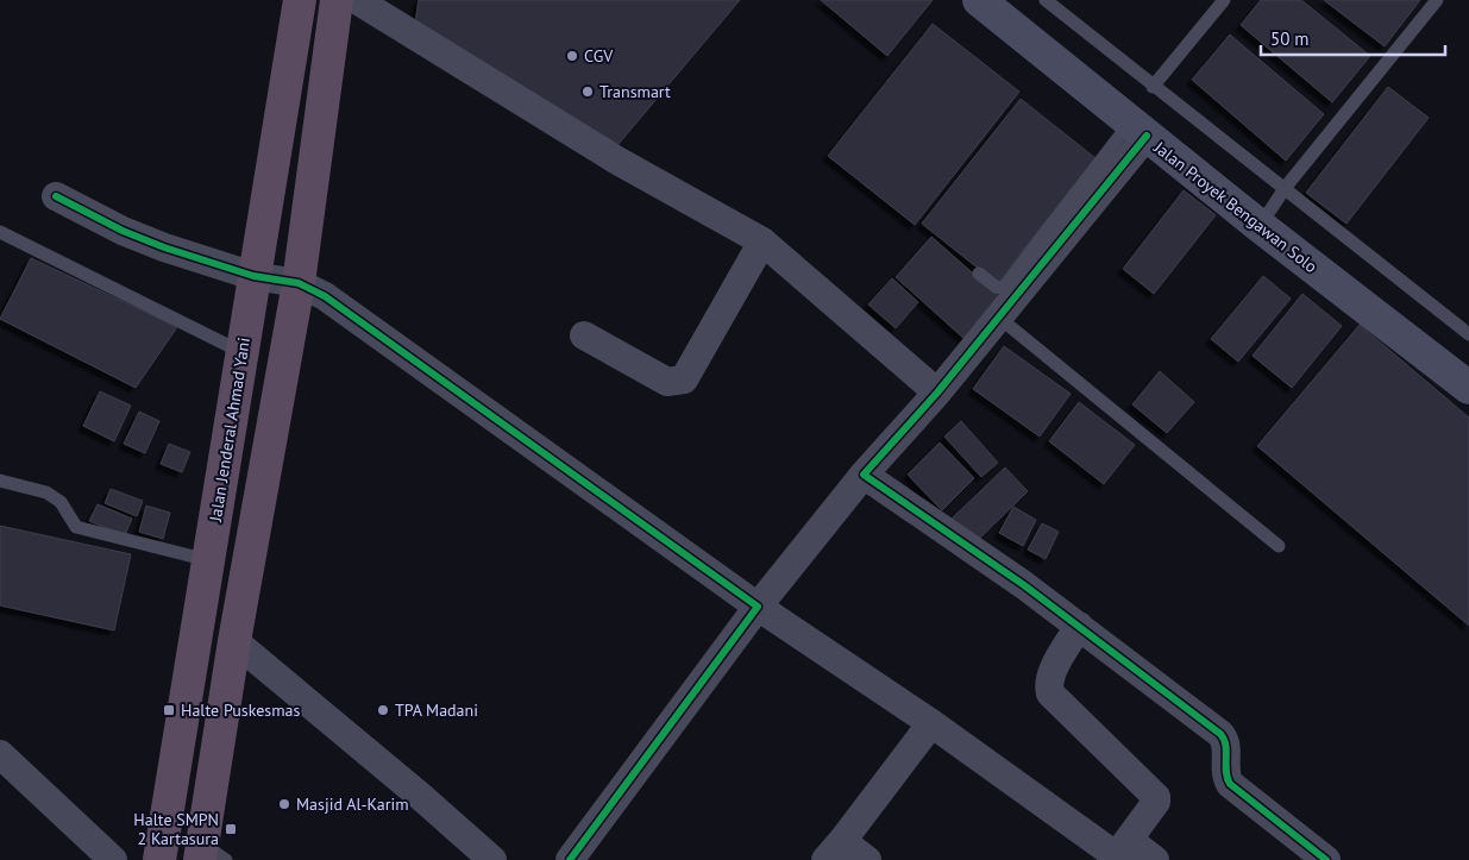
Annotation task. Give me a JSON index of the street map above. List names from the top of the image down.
{
  "streets": {
    "highway": ["Jalan Jenderal Ahmad Yani"],
    "street": ["Jalan Proyek Bengawan Solo"]
  },
  "places": {
    "other": [
      "CGV",
      "Transmart",
      "TPA Madani",
      "Masjid Al-Karim"
    ],
    "transit": ["Halte Puskesmas", "Halte SMPN 2 Kartasura"]
  },
  "scale_bar": "50 m"
}
